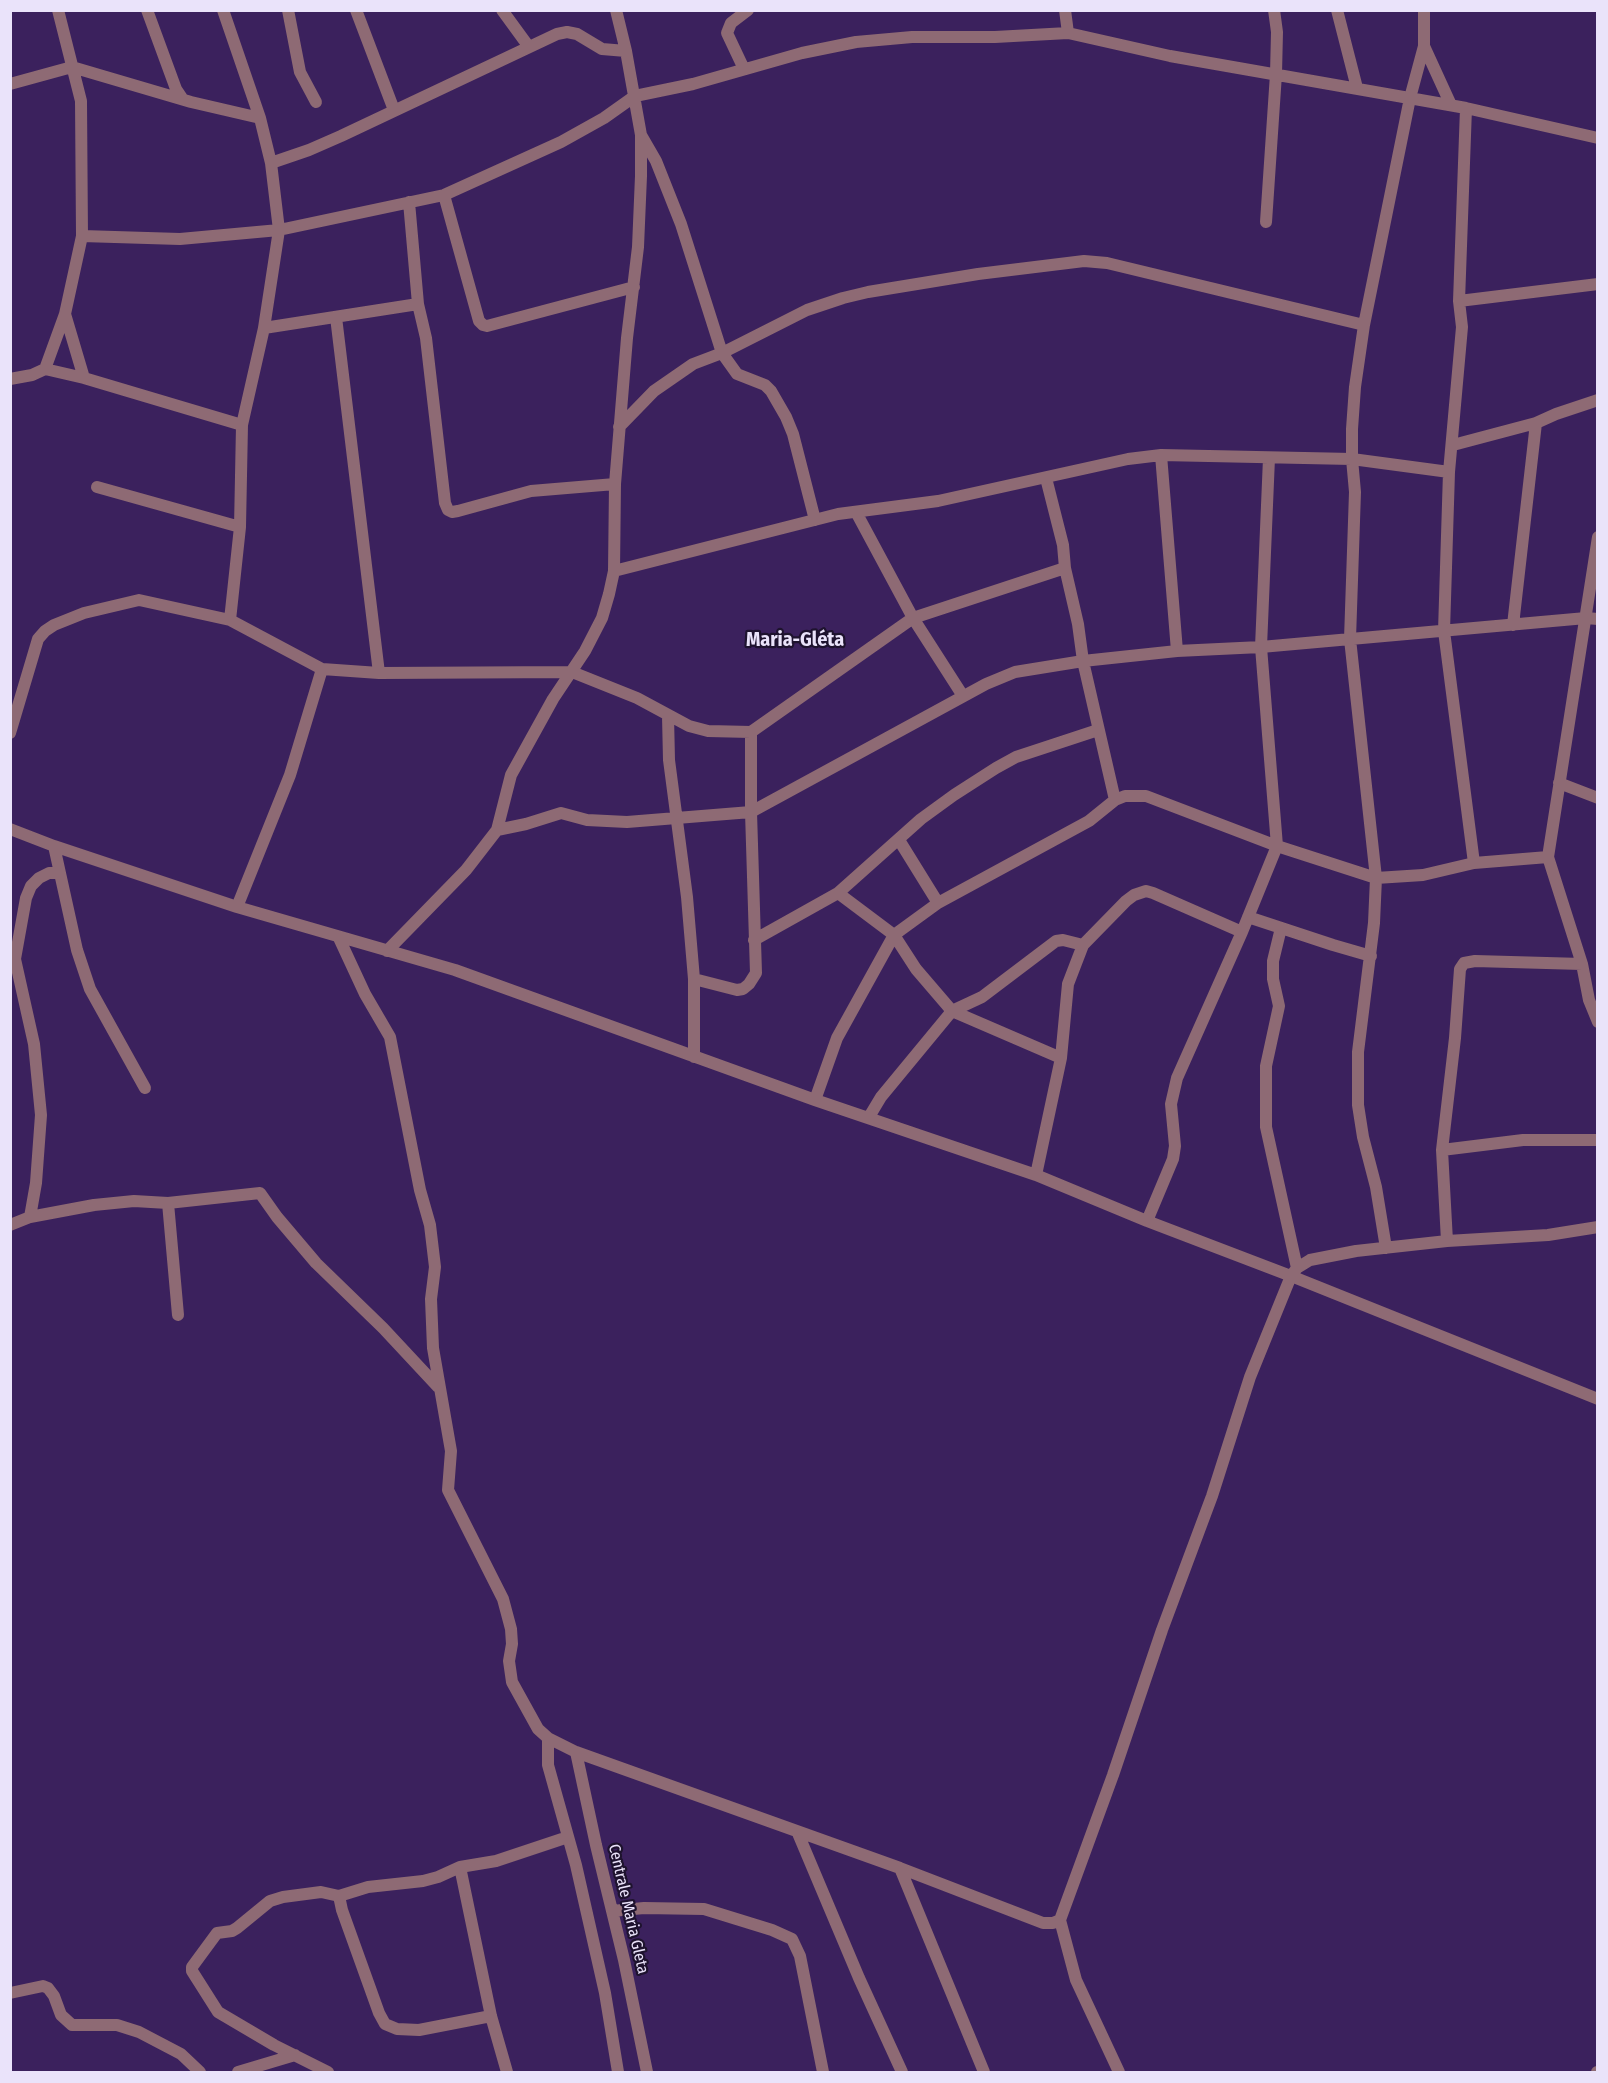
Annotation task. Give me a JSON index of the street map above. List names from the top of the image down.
{
  "streets": {
    "street": ["Centrale Maria Gleta"]
  },
  "districts": ["Maria-Gléta"]
}
